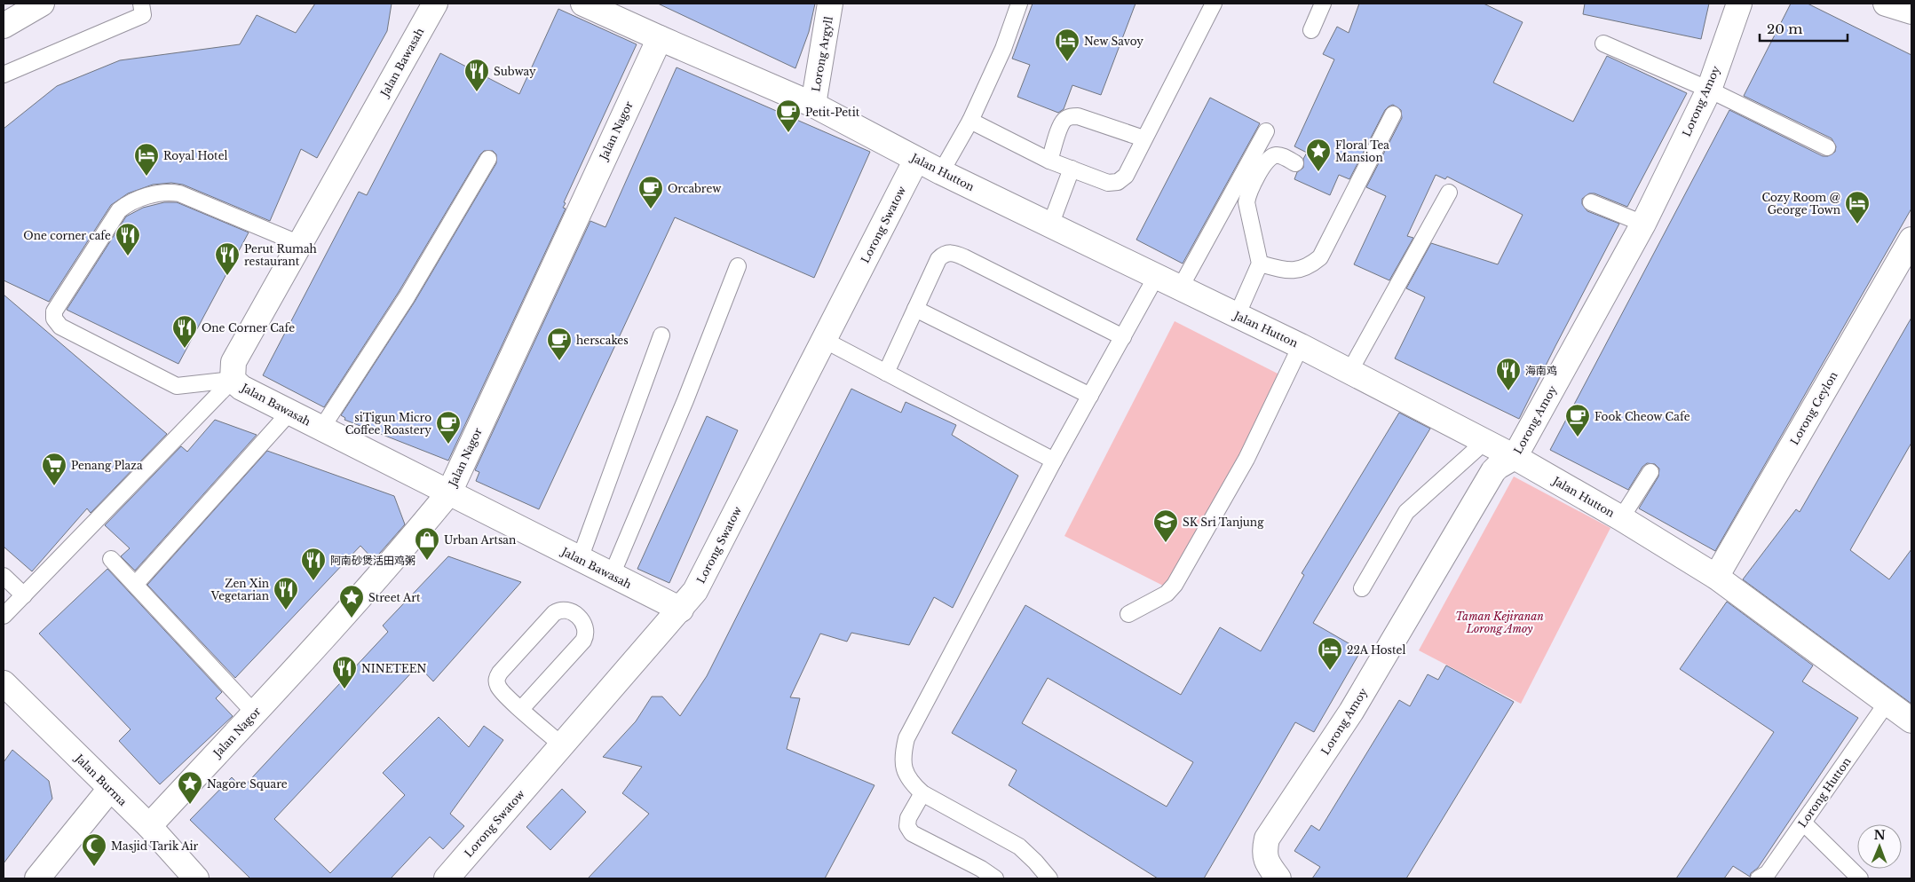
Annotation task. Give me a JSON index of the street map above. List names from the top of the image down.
{
  "streets": {
    "street": [
      "Lorong Argyll",
      "Jalan Bawasah",
      "Lorong Amoy",
      "Jalan Nagor",
      "Jalan Hutton",
      "Lorong Swatow",
      "Lorong Ceylon",
      "Jalan Burma"
    ],
    "lane": ["Lorong Hutton"]
  },
  "crossings": [
    ["Lorong Argyll", "Jalan Hutton"],
    ["Jalan Bawasah", "Jalan Nagor"],
    ["Jalan Bawasah", "Lorong Swatow"],
    ["Lorong Amoy", "Jalan Hutton"],
    ["Jalan Nagor", "Jalan Hutton"],
    ["Jalan Nagor", "Jalan Burma"],
    ["Jalan Hutton", "Lorong Swatow"],
    ["Jalan Hutton", "Lorong Ceylon"],
    ["Jalan Hutton", "Lorong Hutton"]
  ],
  "parks": ["Taman Kejiranan Lorong Amoy"],
  "places": {
    "hotel": [
      "New Savoy",
      "Royal Hotel",
      "Cozy Room @ George Town",
      "22A Hostel"
    ],
    "restaurant": [
      "Subway",
      "One corner cafe",
      "Perut Rumah restaurant",
      "One Corner Cafe",
      "海南鸡",
      "阿南砂煲活田鸡粥",
      "Zen Xin Vegetarian",
      "NINETEEN"
    ],
    "cafe": [
      "Petit-Petit",
      "Orcabrew",
      "herscakes",
      "Fook Cheow Cafe",
      "siTigun Micro Coffee Roastery"
    ],
    "place": ["Floral Tea Mansion", "Street Art", "Nagore Square"],
    "supermarket": ["Penang Plaza"],
    "school or university": ["SK Sri Tanjung"],
    "shop": ["Urban Artsan"],
    "mosque": ["Masjid Tarik Air"]
  },
  "scale_bar": "20 m",
  "north": "top"
}
